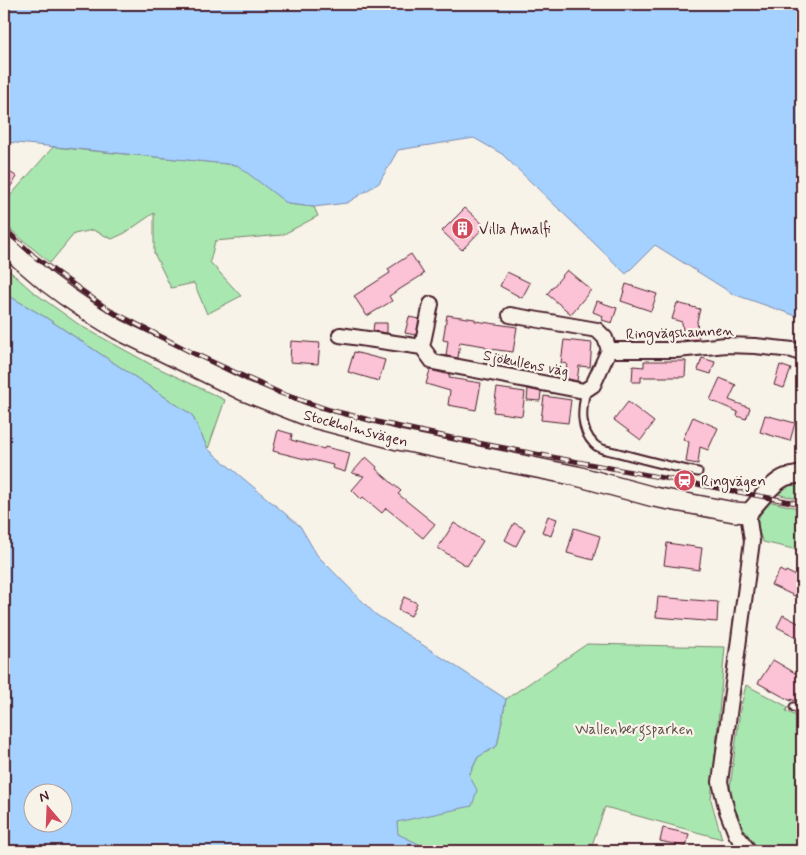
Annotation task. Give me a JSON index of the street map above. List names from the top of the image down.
{
  "streets": {
    "main road": ["Stockholmsvägen"],
    "street": ["Ringvägshamnen", "Sjökullens väg"]
  },
  "crossings": [
    ["Ringvägshamnen", "Sjökullens väg"]
  ],
  "parks": ["Wallenbergsparken"],
  "places": {
    "building": ["Villa Amalfi"],
    "station": ["Ringvägen"]
  },
  "north": "top"
}
